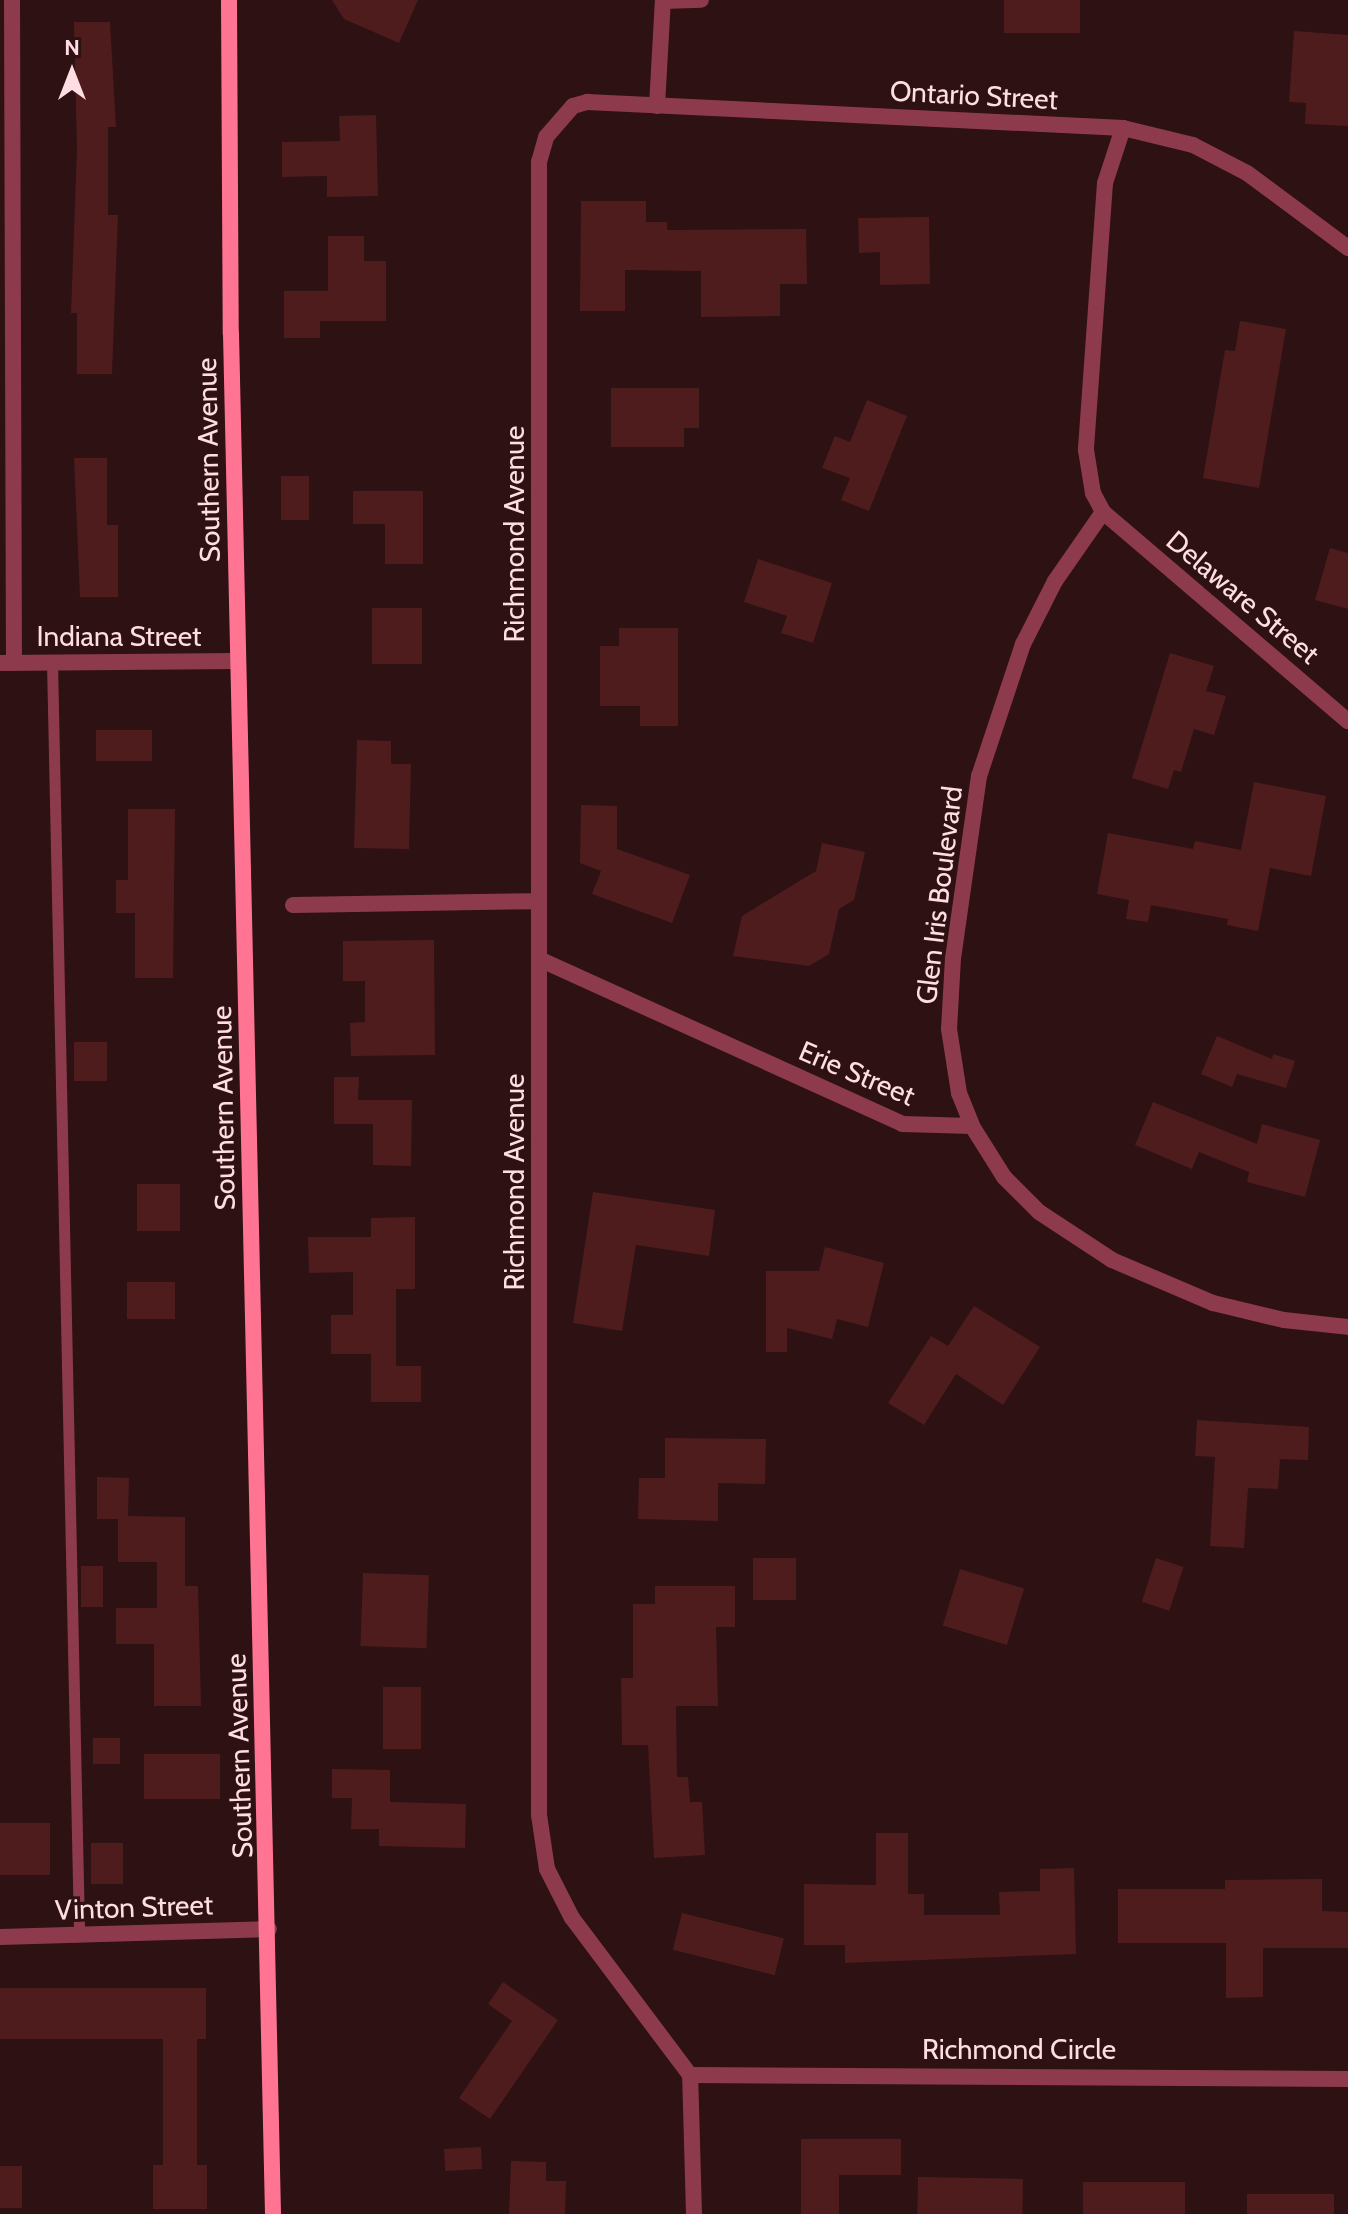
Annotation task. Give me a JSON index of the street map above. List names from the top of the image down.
{
  "streets": {
    "street": [
      "Ontario Street",
      "Southern Avenue",
      "Richmond Avenue",
      "Delaware Street",
      "Indiana Street",
      "Glen Iris Boulevard",
      "Erie Street",
      "Vinton Street",
      "Richmond Circle"
    ]
  },
  "crossings": [
    ["Ontario Street", "Richmond Avenue"],
    ["Southern Avenue", "Indiana Street"],
    ["Southern Avenue", "Vinton Street"],
    ["Richmond Avenue", "Erie Street"],
    ["Richmond Avenue", "Richmond Circle"],
    ["Delaware Street", "Glen Iris Boulevard"],
    ["Glen Iris Boulevard", "Erie Street"]
  ],
  "north": "top"
}
